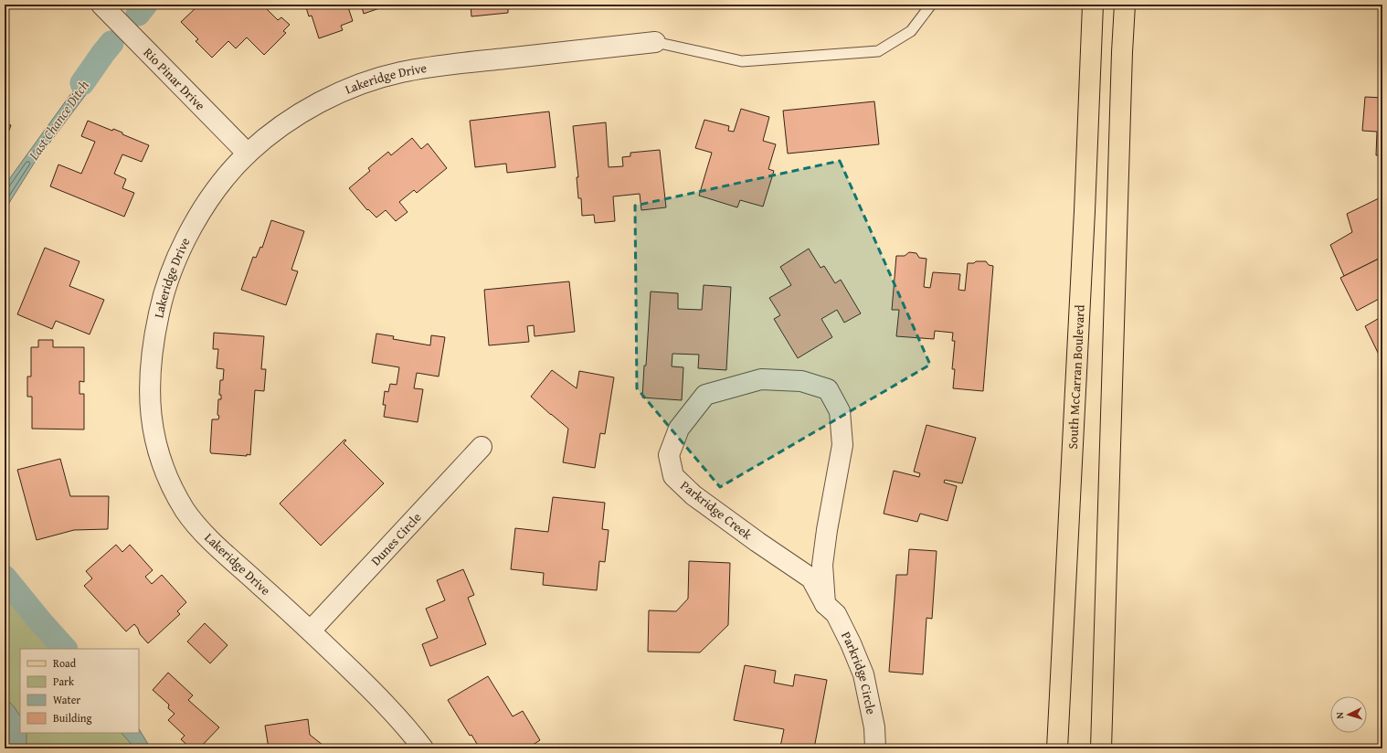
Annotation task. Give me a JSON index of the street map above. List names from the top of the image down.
{
  "streets": {
    "main road": ["South McCarran Boulevard"],
    "street": [
      "Rio Pinar Drive",
      "Lakeridge Drive",
      "Parkridge Creek",
      "Dunes Circle",
      "Parkridge Circle"
    ]
  },
  "crossings": [
    ["Rio Pinar Drive", "Lakeridge Drive"],
    ["Lakeridge Drive", "Dunes Circle"],
    ["Parkridge Creek", "Parkridge Circle"]
  ],
  "water": ["Last Chance Ditch"],
  "legend": [
    "Road",
    "Park",
    "Water",
    "Building"
  ],
  "north": "left"
}
